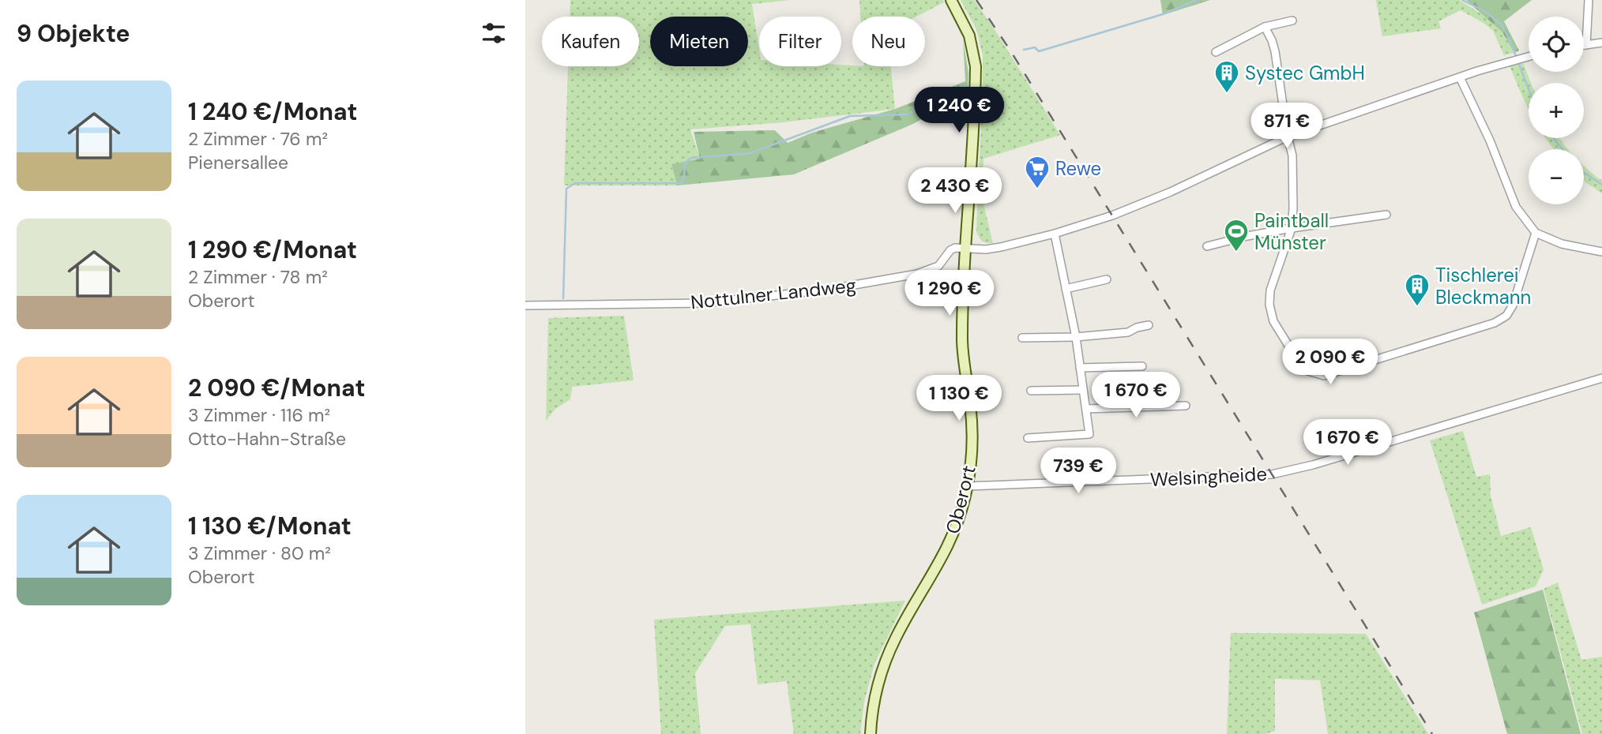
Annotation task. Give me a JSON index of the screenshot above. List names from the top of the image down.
{
  "streets": {
    "main road": ["Oberort"],
    "street": ["Nottulner Landweg", "Welsingheide"]
  },
  "crossings": [
    ["Nottulner Landweg", "Oberort"],
    ["Welsingheide", "Oberort"]
  ],
  "places": {
    "building": ["Systec GmbH", "Tischlerei Bleckmann"],
    "supermarket": ["Rewe"],
    "sports": ["Paintball Münster"]
  },
  "page": {
    "heading": "9 Objekte",
    "map_buttons": ["+", "−"],
    "chip": [
      "Kaufen",
      "Mieten",
      "Filter",
      "Neu"
    ],
    "list": [
      {
        "name": "1 240 €/Monat",
        "note": "2 Zimmer · 76 m² · Pienersallee"
      },
      {
        "name": "1 290 €/Monat",
        "note": "2 Zimmer · 78 m² · Oberort"
      },
      {
        "name": "2 090 €/Monat",
        "note": "3 Zimmer · 116 m² · Otto-Hahn-Straße"
      },
      {
        "name": "1 130 €/Monat",
        "note": "3 Zimmer · 80 m² · Oberort"
      }
    ],
    "price": [
      "1 240 €",
      "871 €",
      "2 430 €",
      "1 290 €",
      "2 090 €",
      "1 670 €",
      "1 130 €",
      "1 670 €",
      "739 €"
    ]
  }
}
